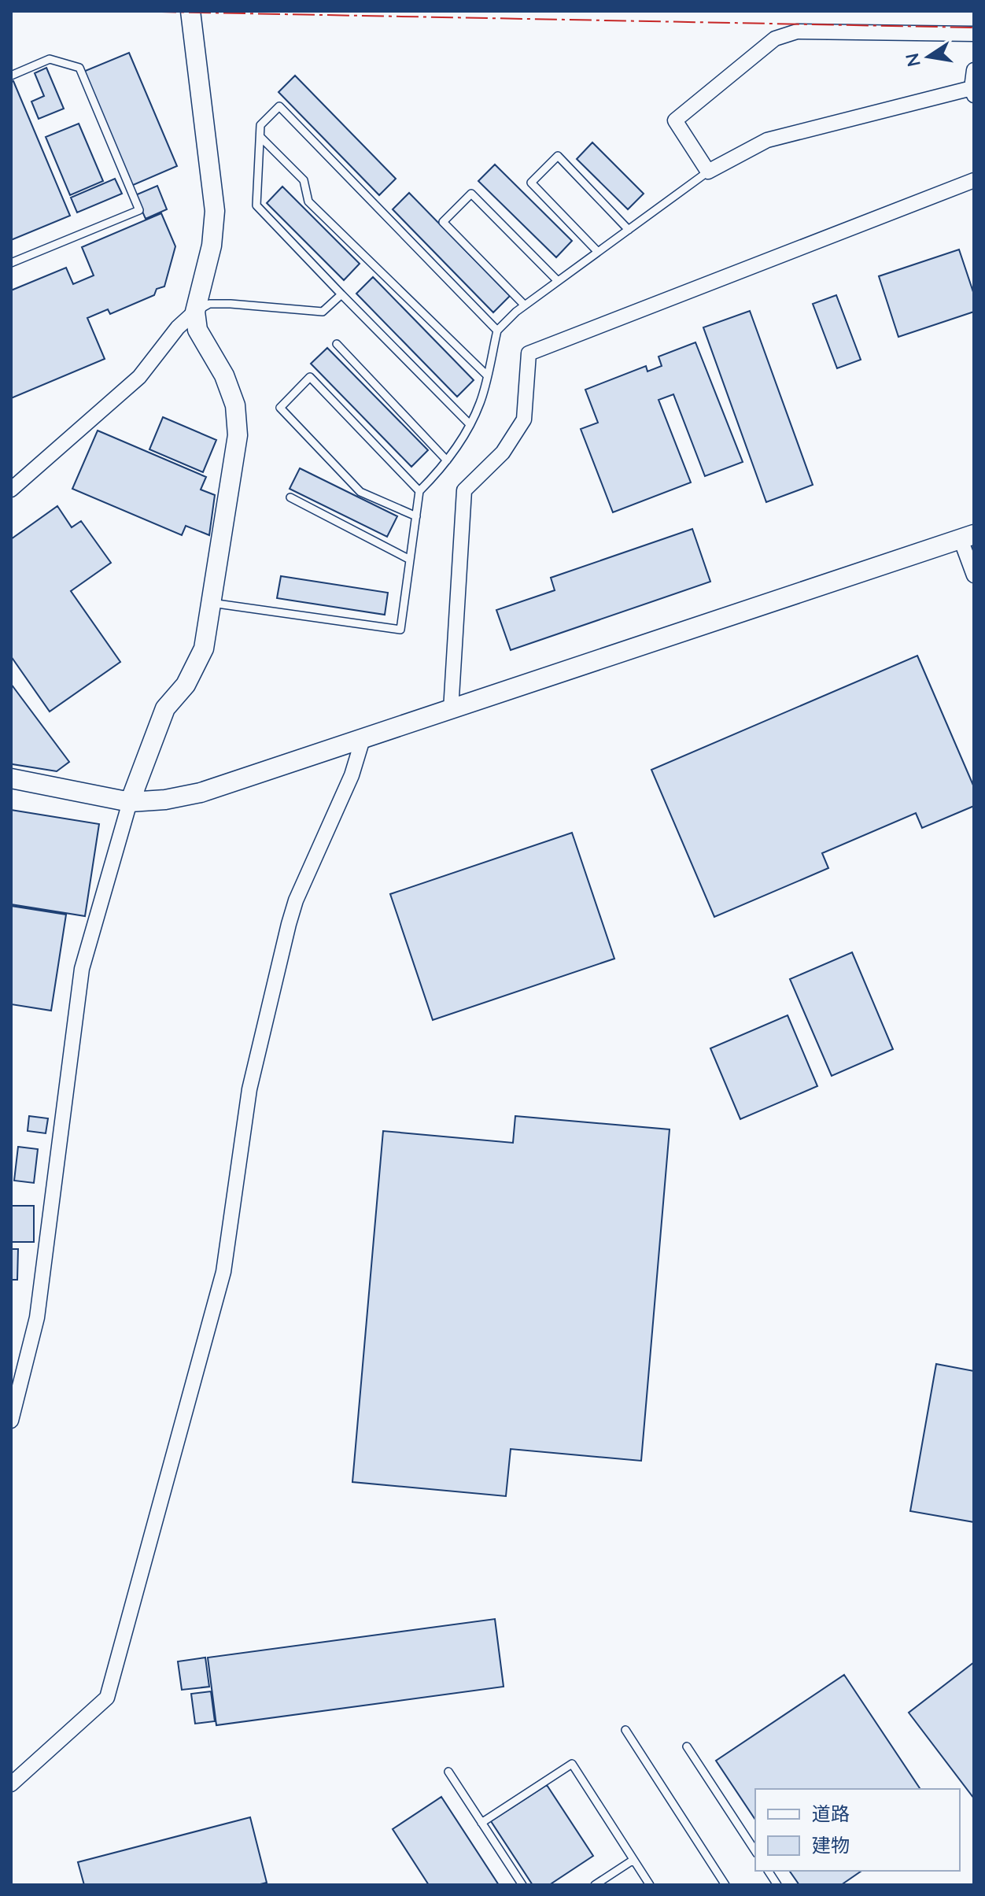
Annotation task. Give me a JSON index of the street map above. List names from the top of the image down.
{
  "legend": ["道路", "建物"],
  "north": "left"
}
